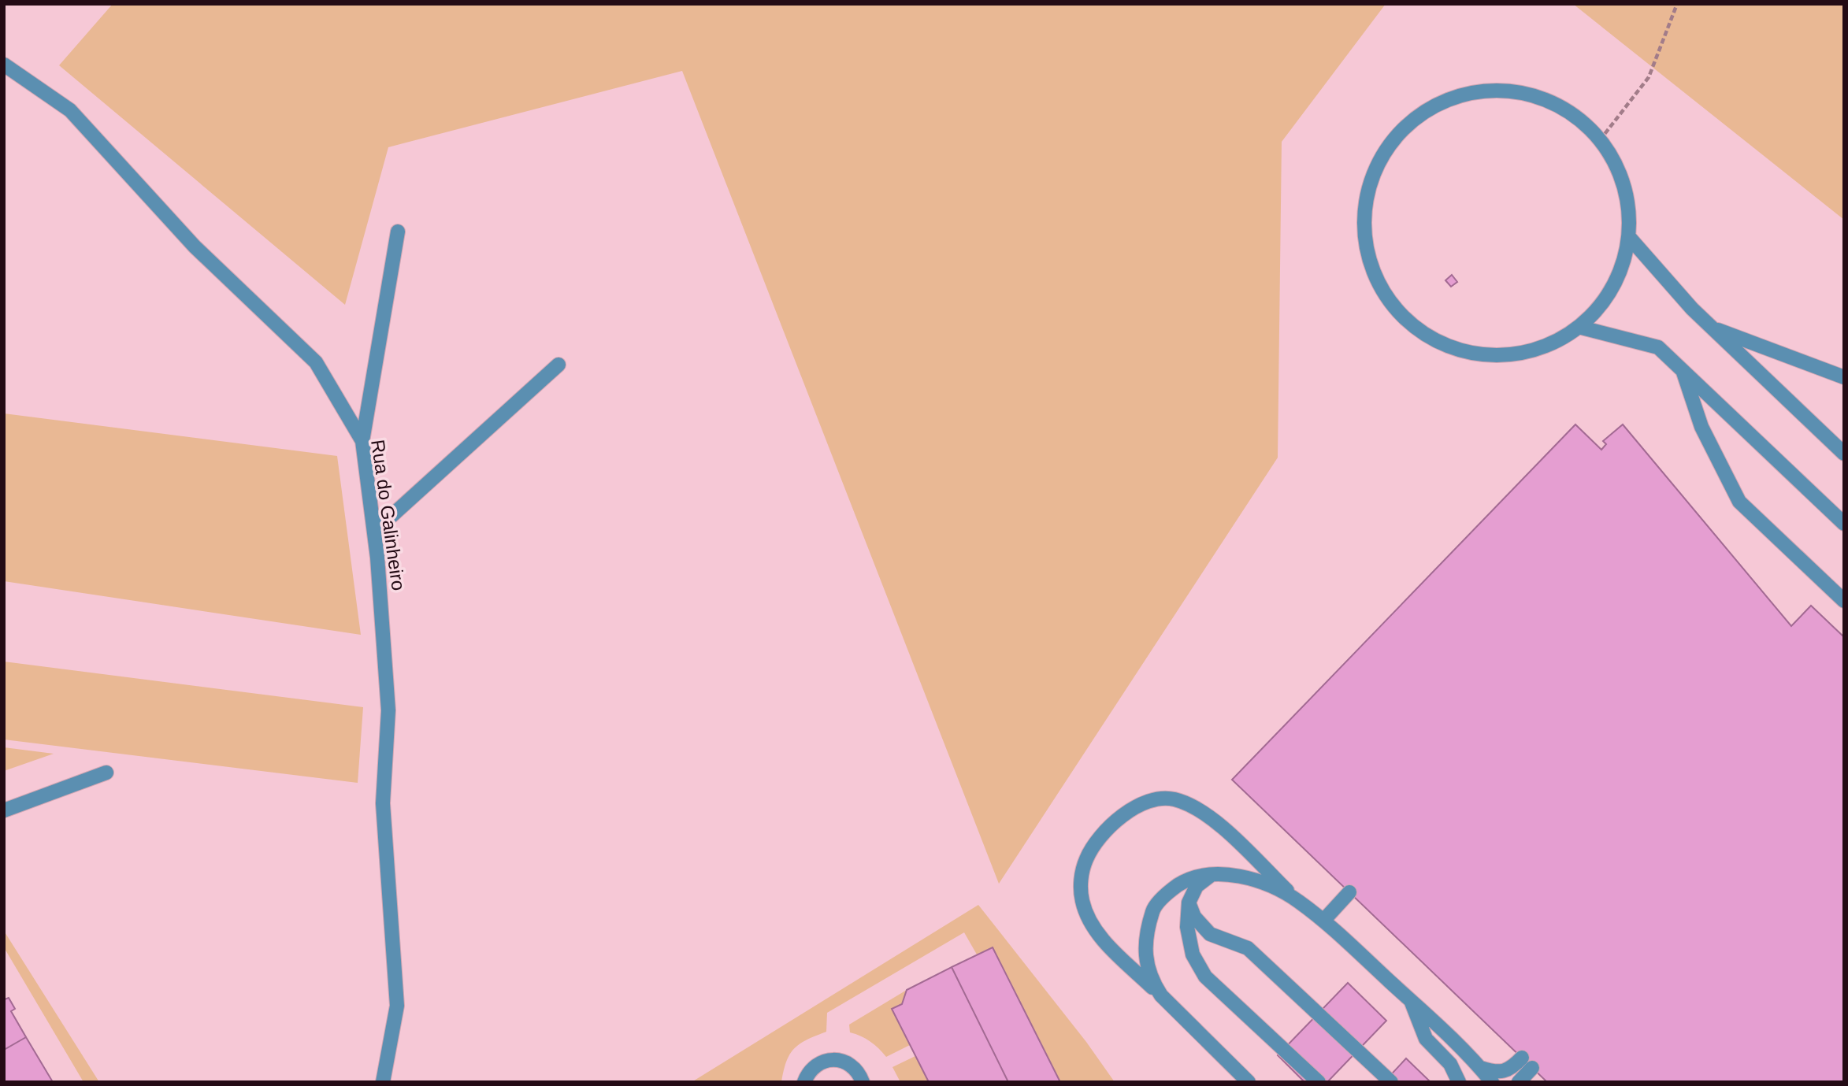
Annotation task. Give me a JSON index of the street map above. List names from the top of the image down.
{
  "streets": {
    "street": ["Rua do Galinheiro"]
  }
}
